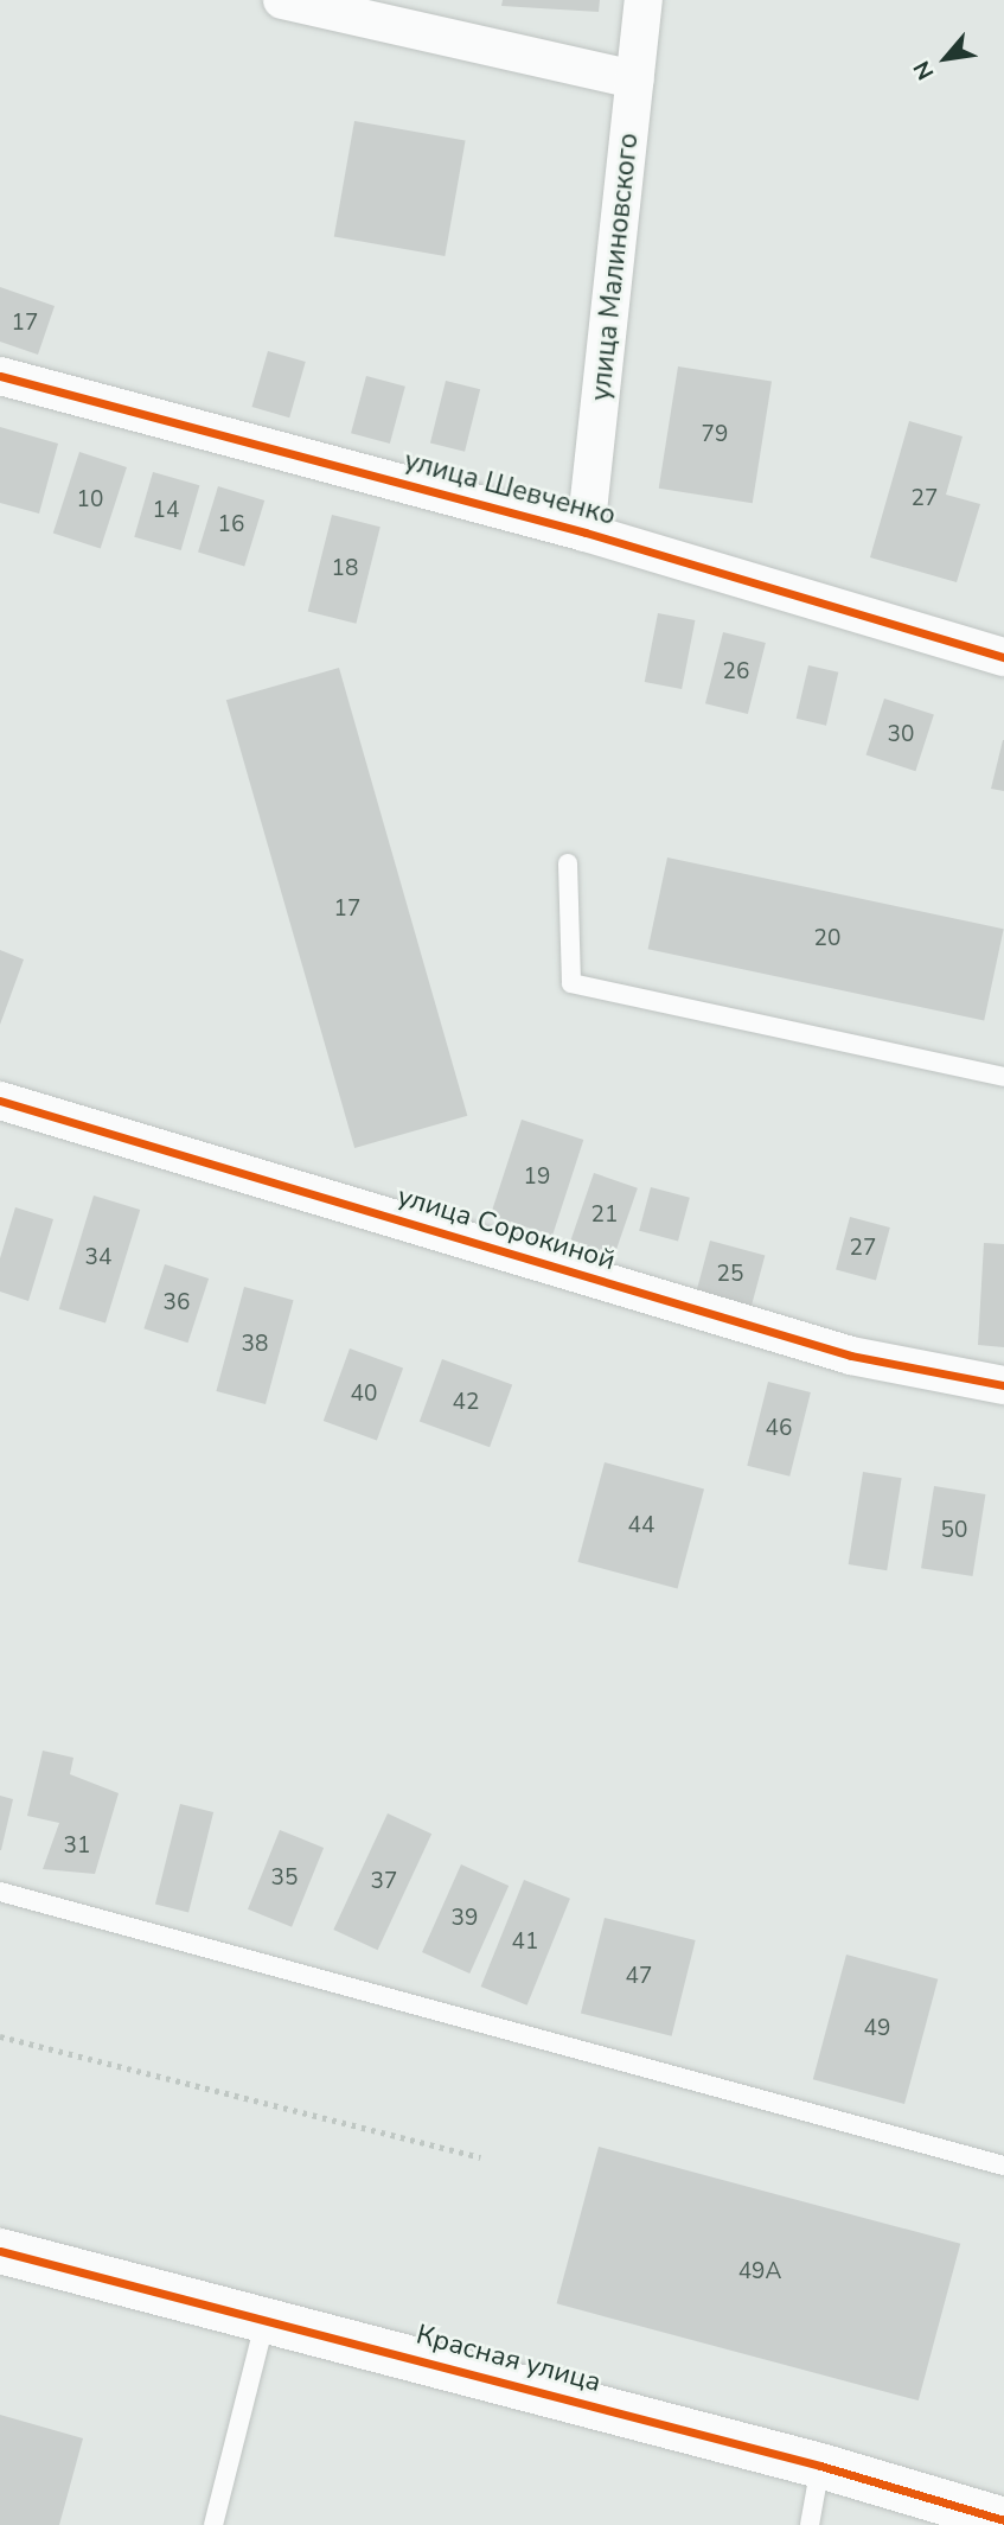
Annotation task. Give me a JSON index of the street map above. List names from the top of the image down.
{
  "streets": {
    "street": [
      "улица Малиновского",
      "улица Шевченко",
      "улица Сорокиной",
      "Красная улица"
    ]
  },
  "crossings": [
    ["улица Малиновского", "улица Шевченко"]
  ],
  "house_numbers": [
    "17",
    "79",
    "27",
    "10",
    "14",
    "16",
    "18",
    "26",
    "30",
    "17",
    "20",
    "19",
    "21",
    "27",
    "34",
    "25",
    "36",
    "38",
    "40",
    "42",
    "46",
    "44",
    "50",
    "31",
    "35",
    "37",
    "39",
    "41",
    "47",
    "49",
    "49А"
  ],
  "north": "bottom left"
}
